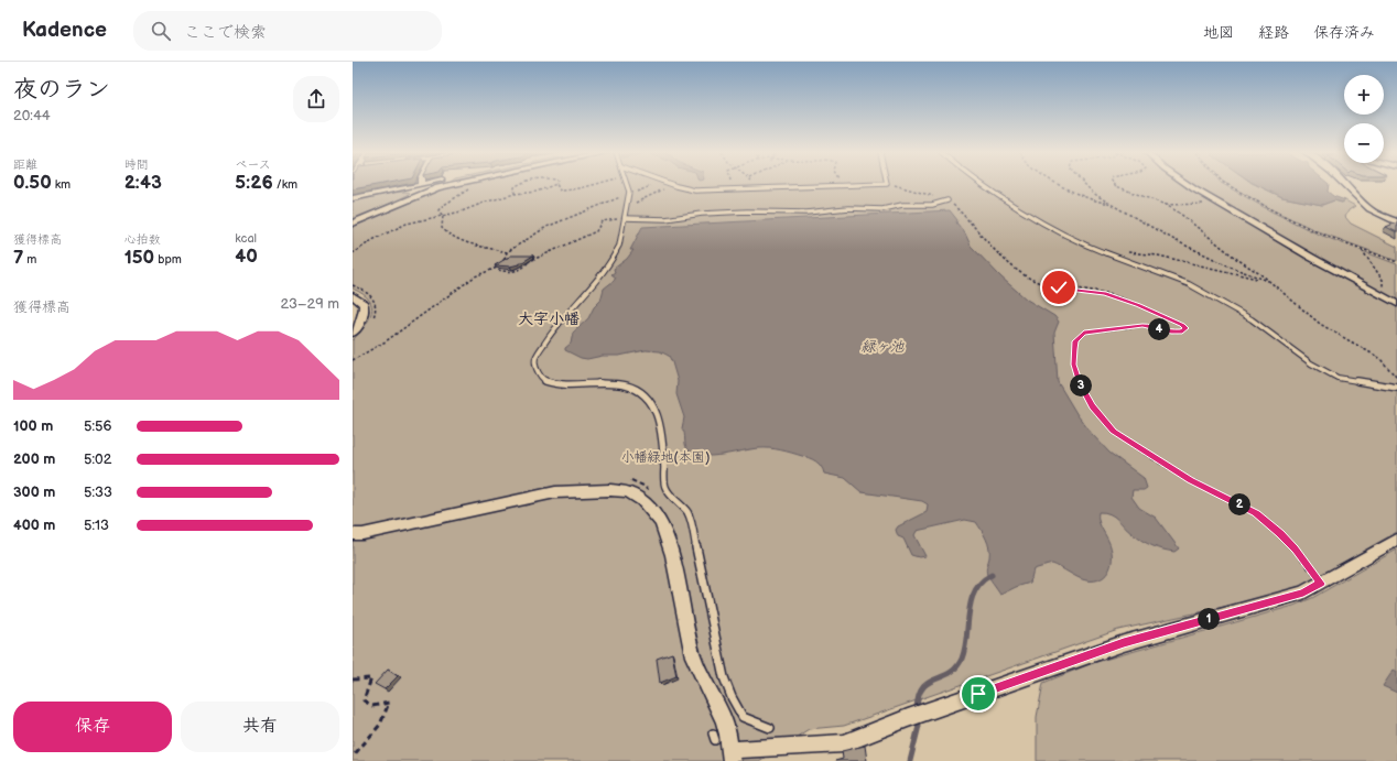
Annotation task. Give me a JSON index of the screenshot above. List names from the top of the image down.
{
  "districts": ["大字小幡"],
  "water": ["緑ヶ池"],
  "parks": ["小幡緑地(本園)"],
  "page": {
    "header": "Kadence",
    "search": "ここで検索",
    "nav": ["地図", "経路", "保存済み"],
    "heading": ["夜のラン", "20:44"],
    "map_buttons": ["+", "−"],
    "stats": [
      ["距離", "0.50 km"],
      ["時間", "2:43"],
      ["ペース", "5:26 /km"],
      ["獲得標高", "7 m"],
      ["心拍数", "150 bpm"],
      ["kcal", "40"]
    ],
    "chart": ["獲得標高", "23–29 m"],
    "pins": [
      "4",
      "3",
      "2",
      "1"
    ],
    "list": [
      {
        "name": "100 m",
        "note": "5:56"
      },
      {
        "name": "200 m",
        "note": "5:02"
      },
      {
        "name": "300 m",
        "note": "5:33"
      },
      {
        "name": "400 m",
        "note": "5:13"
      }
    ],
    "buttons": ["保存", "共有"]
  }
}
